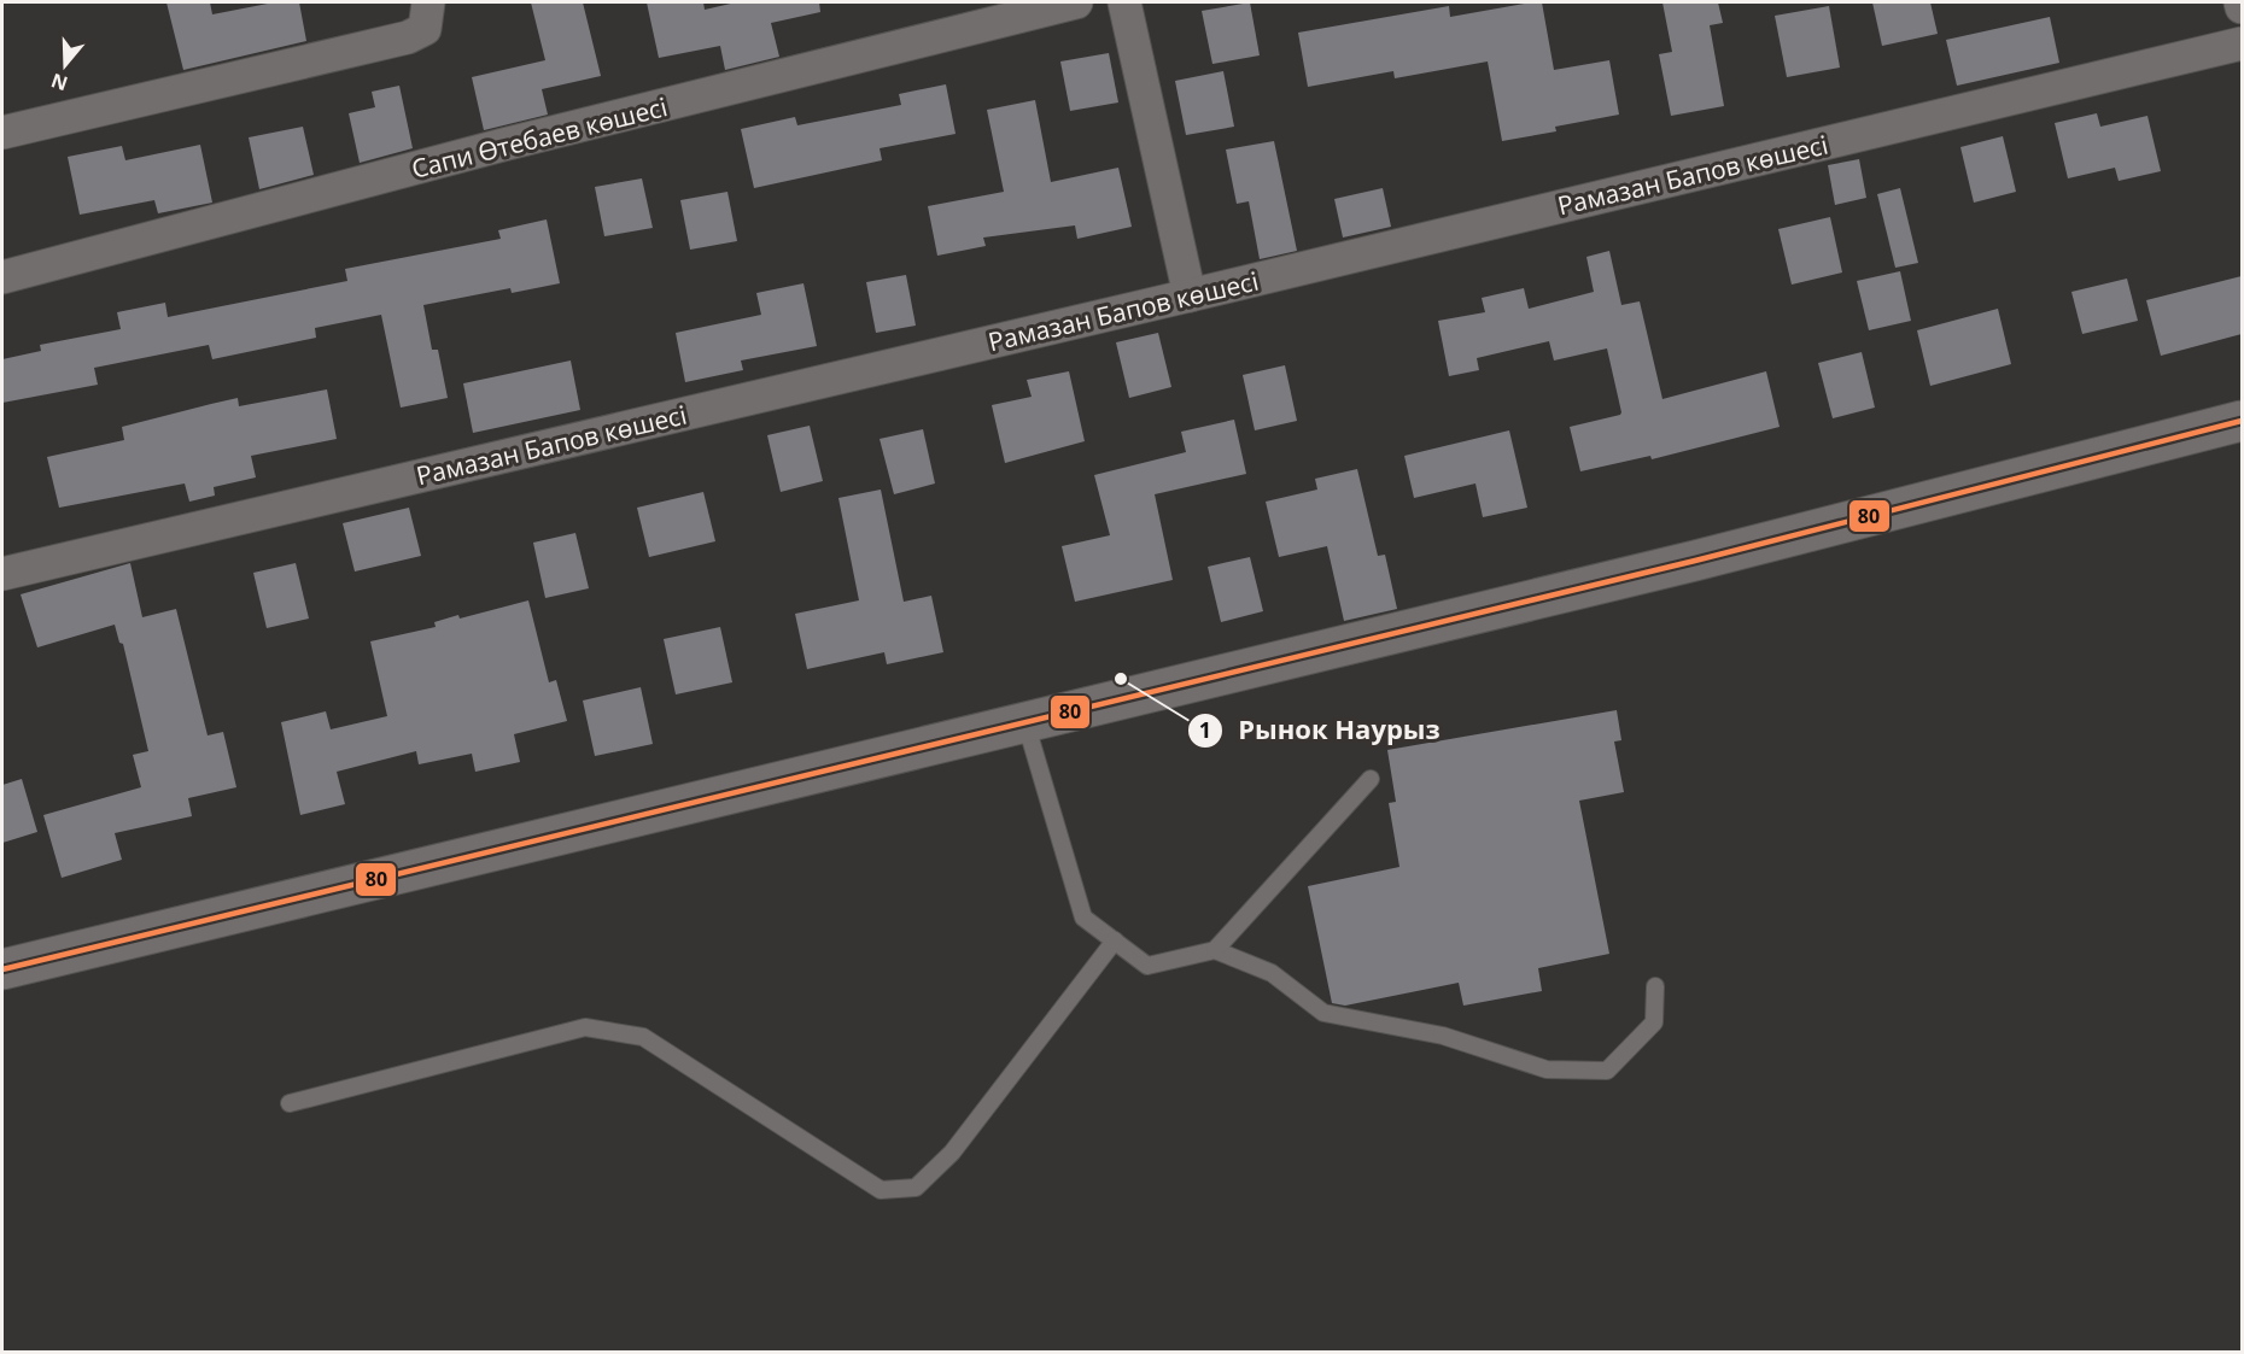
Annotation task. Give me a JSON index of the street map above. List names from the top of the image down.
{
  "streets": {
    "street": ["Сапи Өтебаев көшесі", "Рамазан Бапов көшесі"]
  },
  "places": ["Рынок Наурыз"],
  "lines": ["transit line 80"],
  "north": "bottom"
}
